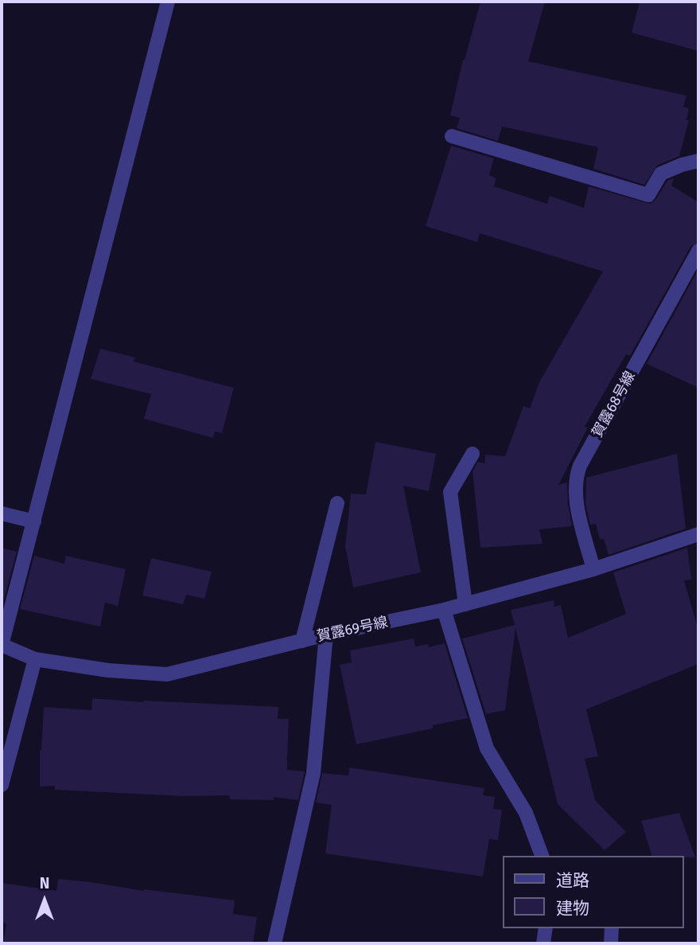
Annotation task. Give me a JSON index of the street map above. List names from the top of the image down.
{
  "streets": {
    "street": ["賀露68号線", "賀露69号線"]
  },
  "crossings": [
    ["賀露68号線", "賀露69号線"]
  ],
  "legend": ["道路", "建物"],
  "north": "top"
}
